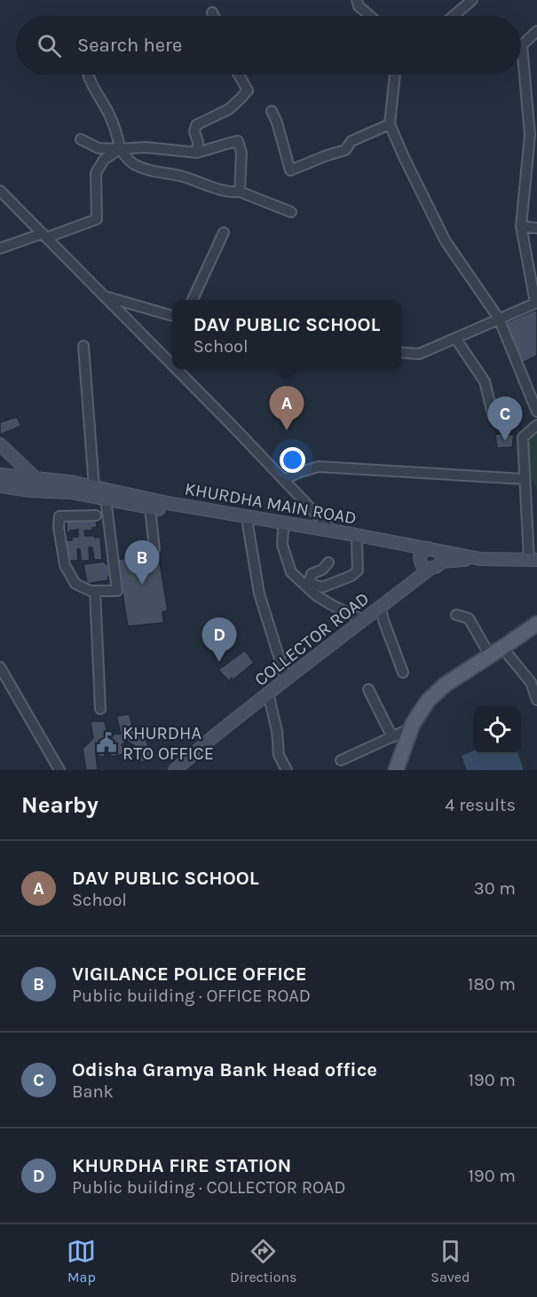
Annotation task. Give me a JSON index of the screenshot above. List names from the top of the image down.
{
  "streets": {
    "main road": ["KHURDHA MAIN ROAD", "COLLECTOR ROAD"]
  },
  "crossings": [
    ["KHURDHA MAIN ROAD", "COLLECTOR ROAD"]
  ],
  "places": {
    "public building": ["KHURDHA RTO OFFICE"]
  },
  "page": {
    "search": "Search here",
    "popup": ["DAV PUBLIC SCHOOL", "School"],
    "pins": [
      "A",
      "C",
      "B",
      "D"
    ],
    "heading": ["Nearby", "4 results"],
    "list": [
      {
        "mark": "A",
        "name": "DAV PUBLIC SCHOOL",
        "note": "School",
        "value": "30 m"
      },
      {
        "mark": "B",
        "name": "VIGILANCE POLICE OFFICE",
        "note": "Public building · OFFICE ROAD",
        "value": "180 m"
      },
      {
        "mark": "C",
        "name": "Odisha Gramya Bank Head office",
        "note": "Bank",
        "value": "190 m"
      },
      {
        "mark": "D",
        "name": "KHURDHA FIRE STATION",
        "note": "Public building · COLLECTOR ROAD",
        "value": "190 m"
      }
    ],
    "nav": ["Map", "Directions", "Saved"]
  }
}
